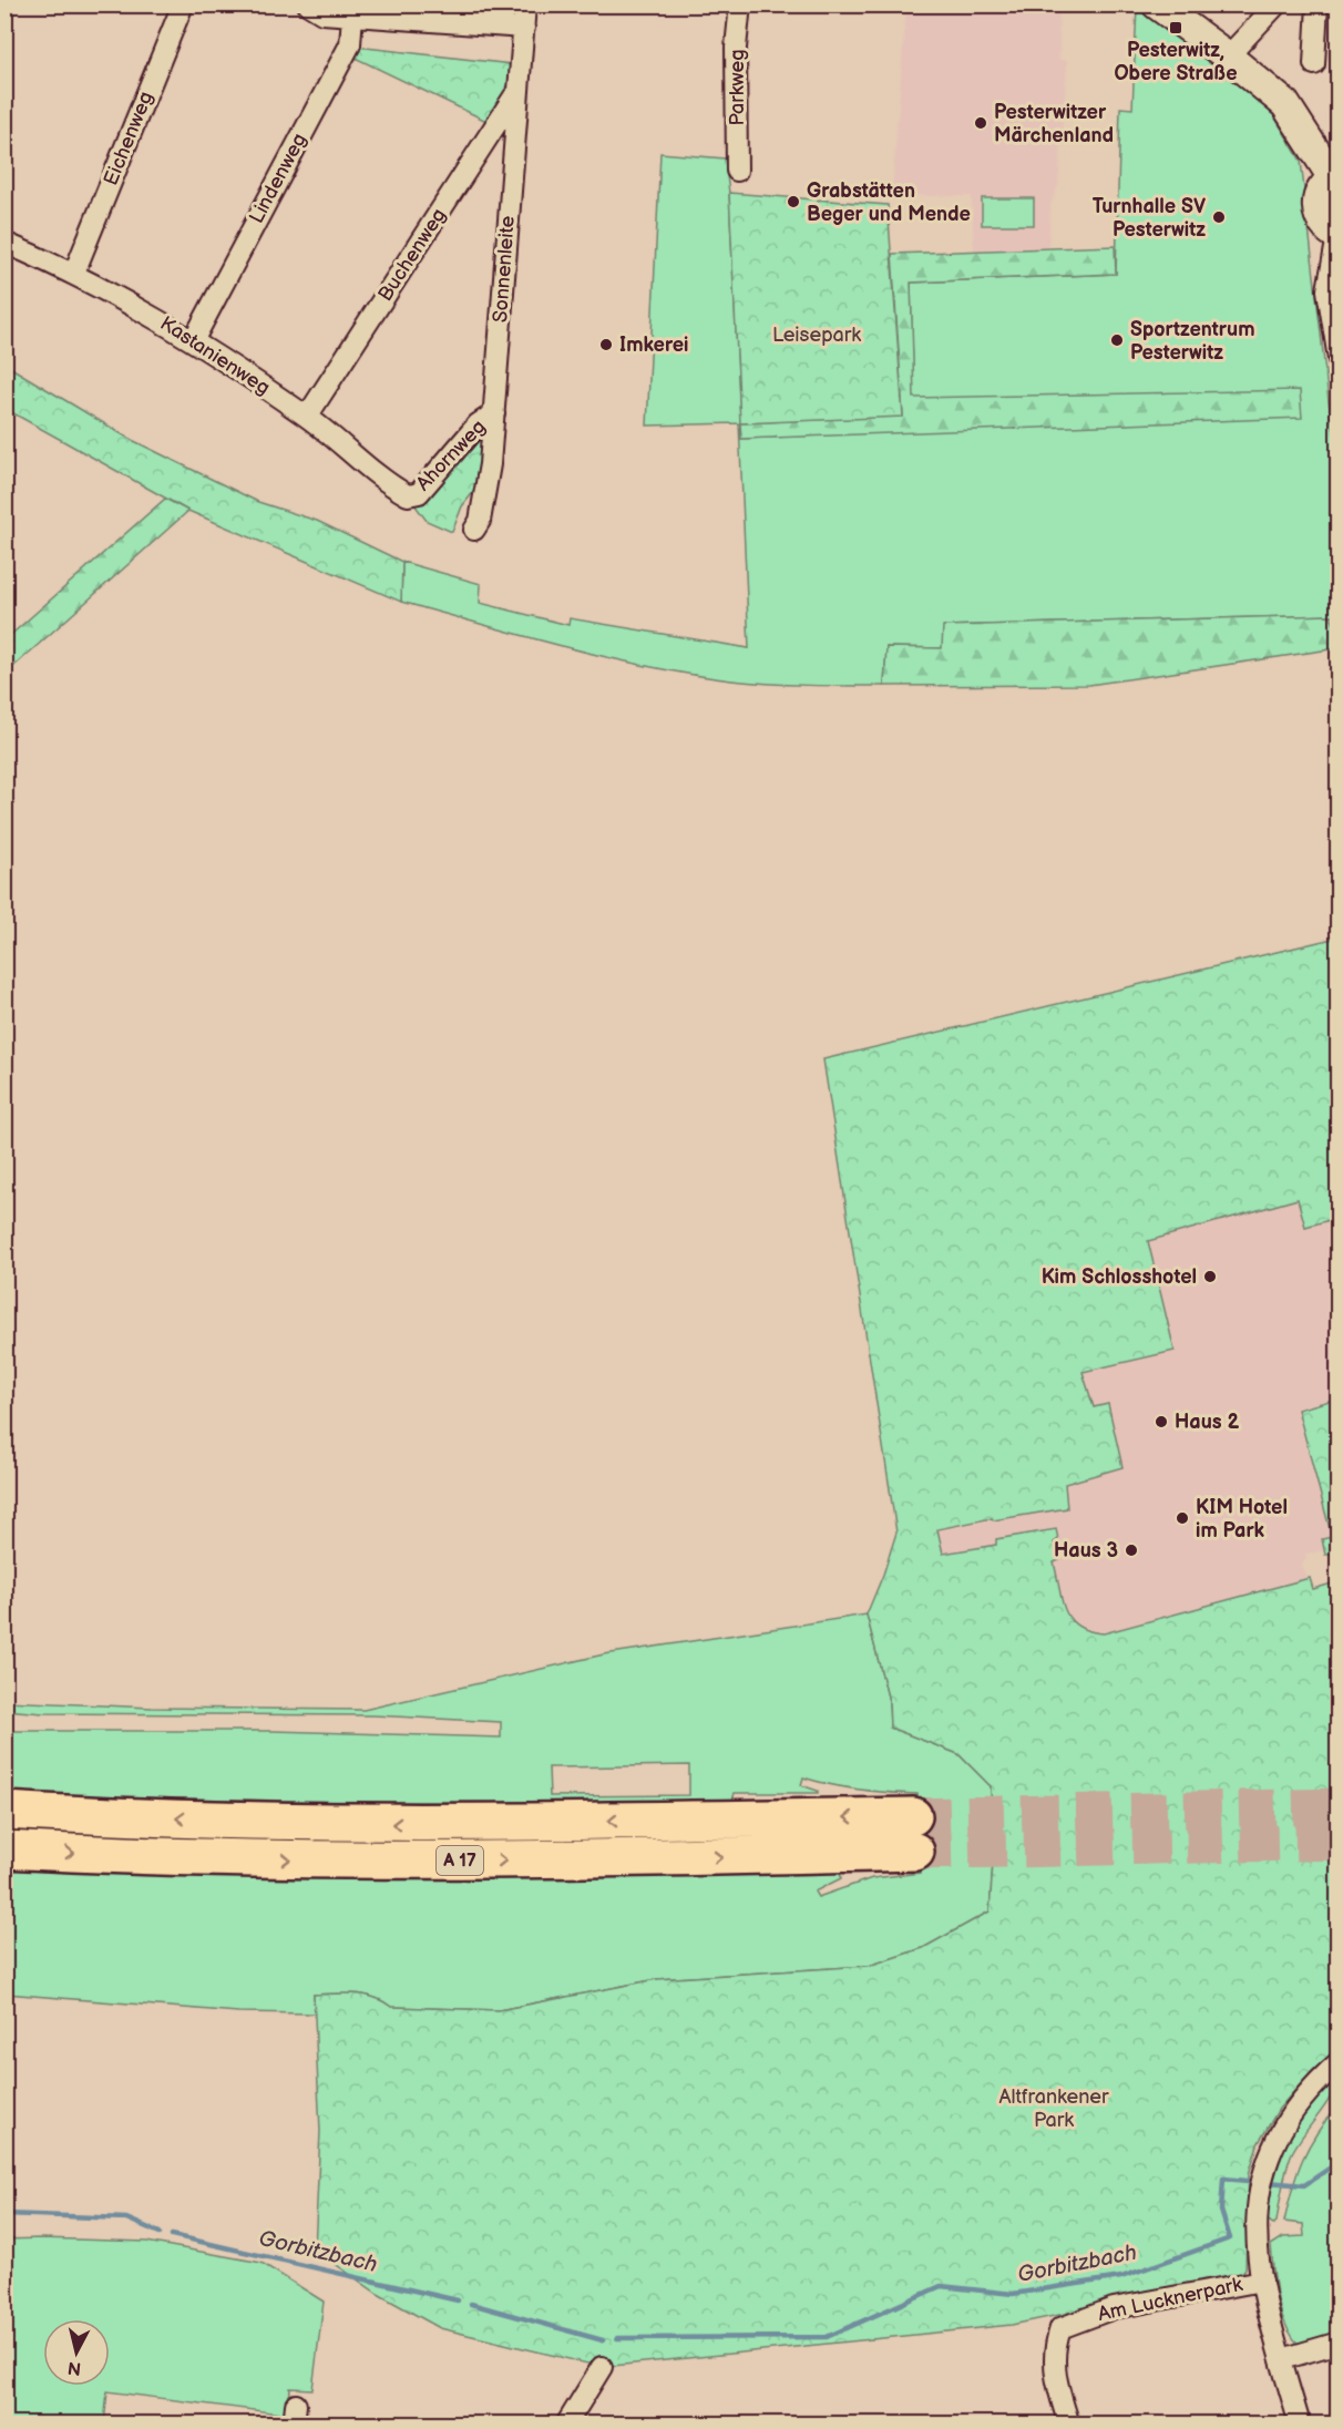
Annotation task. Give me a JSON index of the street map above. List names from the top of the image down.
{
  "streets": {
    "highway": ["A 17"],
    "street": [
      "Parkweg",
      "Eichenweg",
      "Lindenweg",
      "Buchenweg",
      "Sonnenleite",
      "Kastanienweg",
      "Ahornweg",
      "Am Lucknerpark"
    ]
  },
  "crossings": [
    ["Eichenweg", "Kastanienweg"],
    ["Lindenweg", "Kastanienweg"],
    ["Buchenweg", "Sonnenleite"],
    ["Buchenweg", "Kastanienweg"],
    ["Sonnenleite", "Ahornweg"],
    ["Kastanienweg", "Ahornweg"]
  ],
  "water": ["Gorbitzbach"],
  "parks": ["Leisepark", "Altfrankener Park"],
  "places": {
    "transit": ["Pesterwitz, Obere Straße"],
    "other": [
      "Pesterwitzer Märchenland",
      "Grabstätten Beger und Mende",
      "Turnhalle SV Pesterwitz",
      "Sportzentrum Pesterwitz",
      "Imkerei",
      "Kim Schlosshotel",
      "Haus 2",
      "KIM Hotel im Park",
      "Haus 3"
    ]
  },
  "north": "bottom"
}
